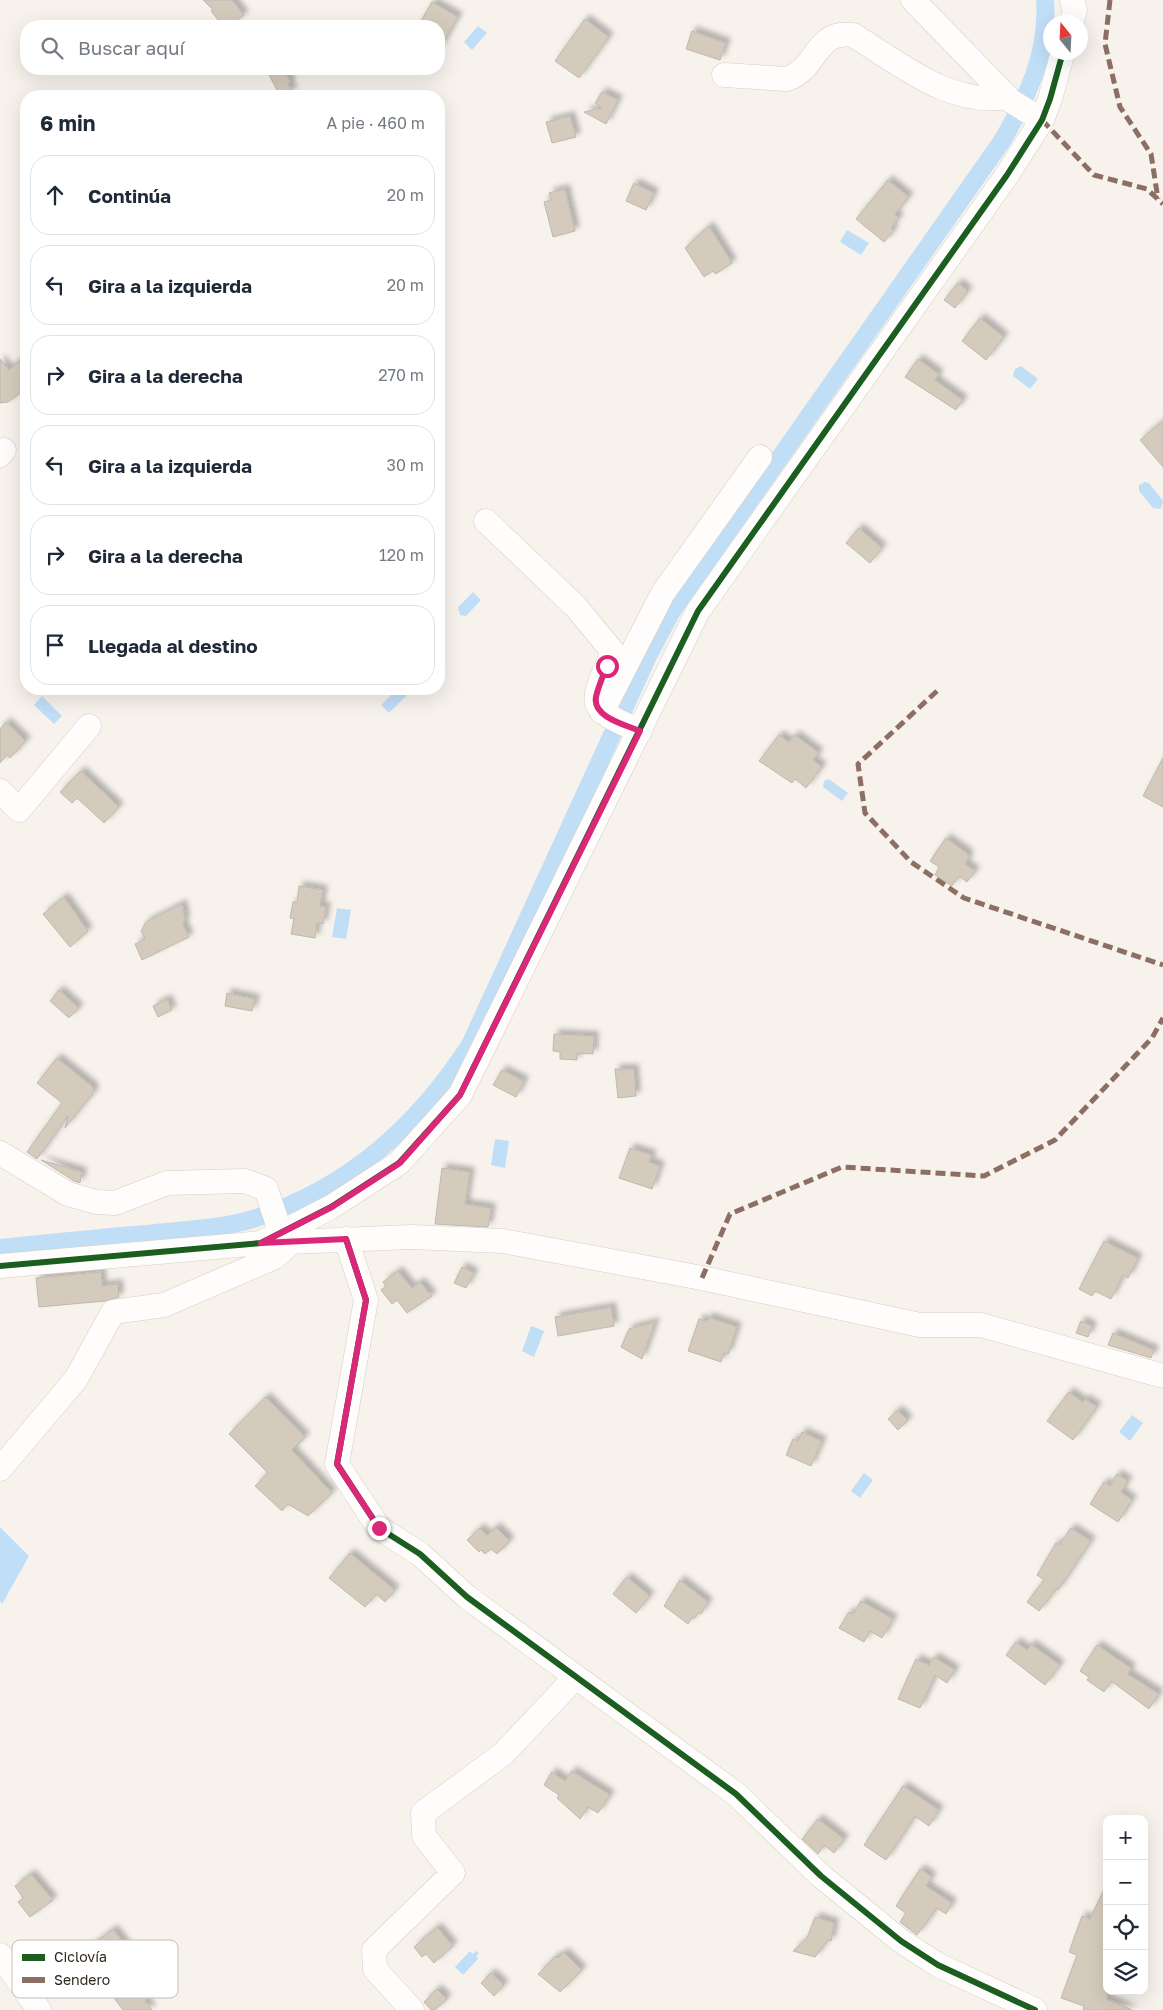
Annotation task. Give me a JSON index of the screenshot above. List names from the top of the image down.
{
  "legend": ["Ciclovía", "Sendero"],
  "north": "top",
  "page": {
    "search": "Buscar aquí",
    "heading": ["6 min", "A pie · 460 m"],
    "list": [
      ["Continúa", "20 m"],
      ["Gira a la izquierda", "20 m"],
      ["Gira a la derecha", "270 m"],
      ["Gira a la izquierda", "30 m"],
      ["Gira a la derecha", "120 m"],
      "Llegada al destino"
    ],
    "map_buttons": ["+", "−"]
  }
}
